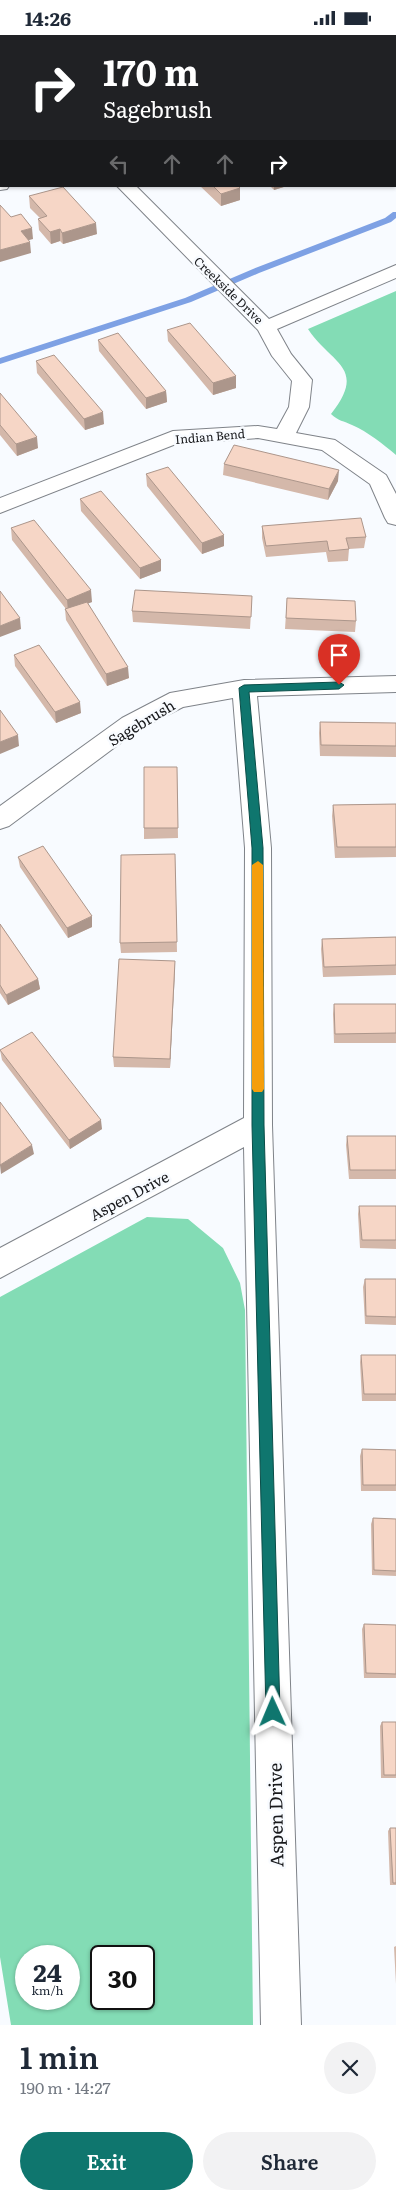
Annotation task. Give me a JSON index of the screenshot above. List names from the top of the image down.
{
  "streets": {
    "street": [
      "Creekside Drive",
      "Indian Bend",
      "Sagebrush",
      "Aspen Drive"
    ]
  },
  "crossings": [
    ["Creekside Drive", "Indian Bend"],
    ["Sagebrush", "Aspen Drive"]
  ],
  "page": {
    "status": "14:26",
    "turn": ["170 m", "Sagebrush"],
    "speed": "24 km/h",
    "limit": "30",
    "heading": ["1 min", "190 m · 14:27"],
    "buttons": ["Exit", "Share"]
  }
}
